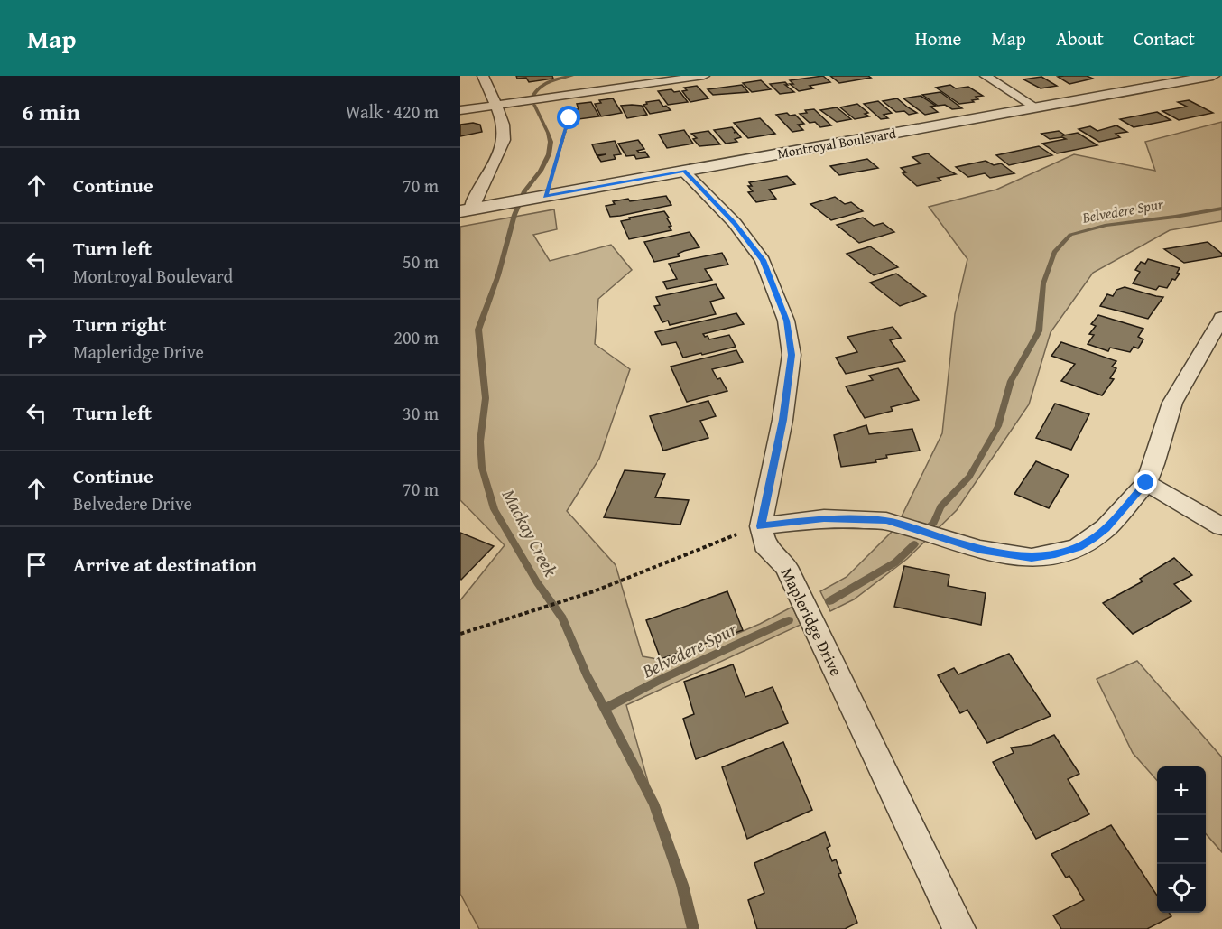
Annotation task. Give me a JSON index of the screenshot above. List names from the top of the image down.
{
  "streets": {
    "street": ["Montroyal Boulevard", "Mapleridge Drive"]
  },
  "water": ["Belvedere Spur", "Mackay Creek"],
  "page": {
    "header": "Map",
    "nav": [
      "Home",
      "Map",
      "About",
      "Contact"
    ],
    "heading": ["6 min", "Walk · 420 m"],
    "list": [
      ["Continue", "70 m"],
      ["Turn left", "Montroyal Boulevard", "50 m"],
      ["Turn right", "Mapleridge Drive", "200 m"],
      ["Turn left", "30 m"],
      ["Continue", "Belvedere Drive", "70 m"],
      "Arrive at destination"
    ],
    "map_buttons": ["+", "−"]
  }
}
